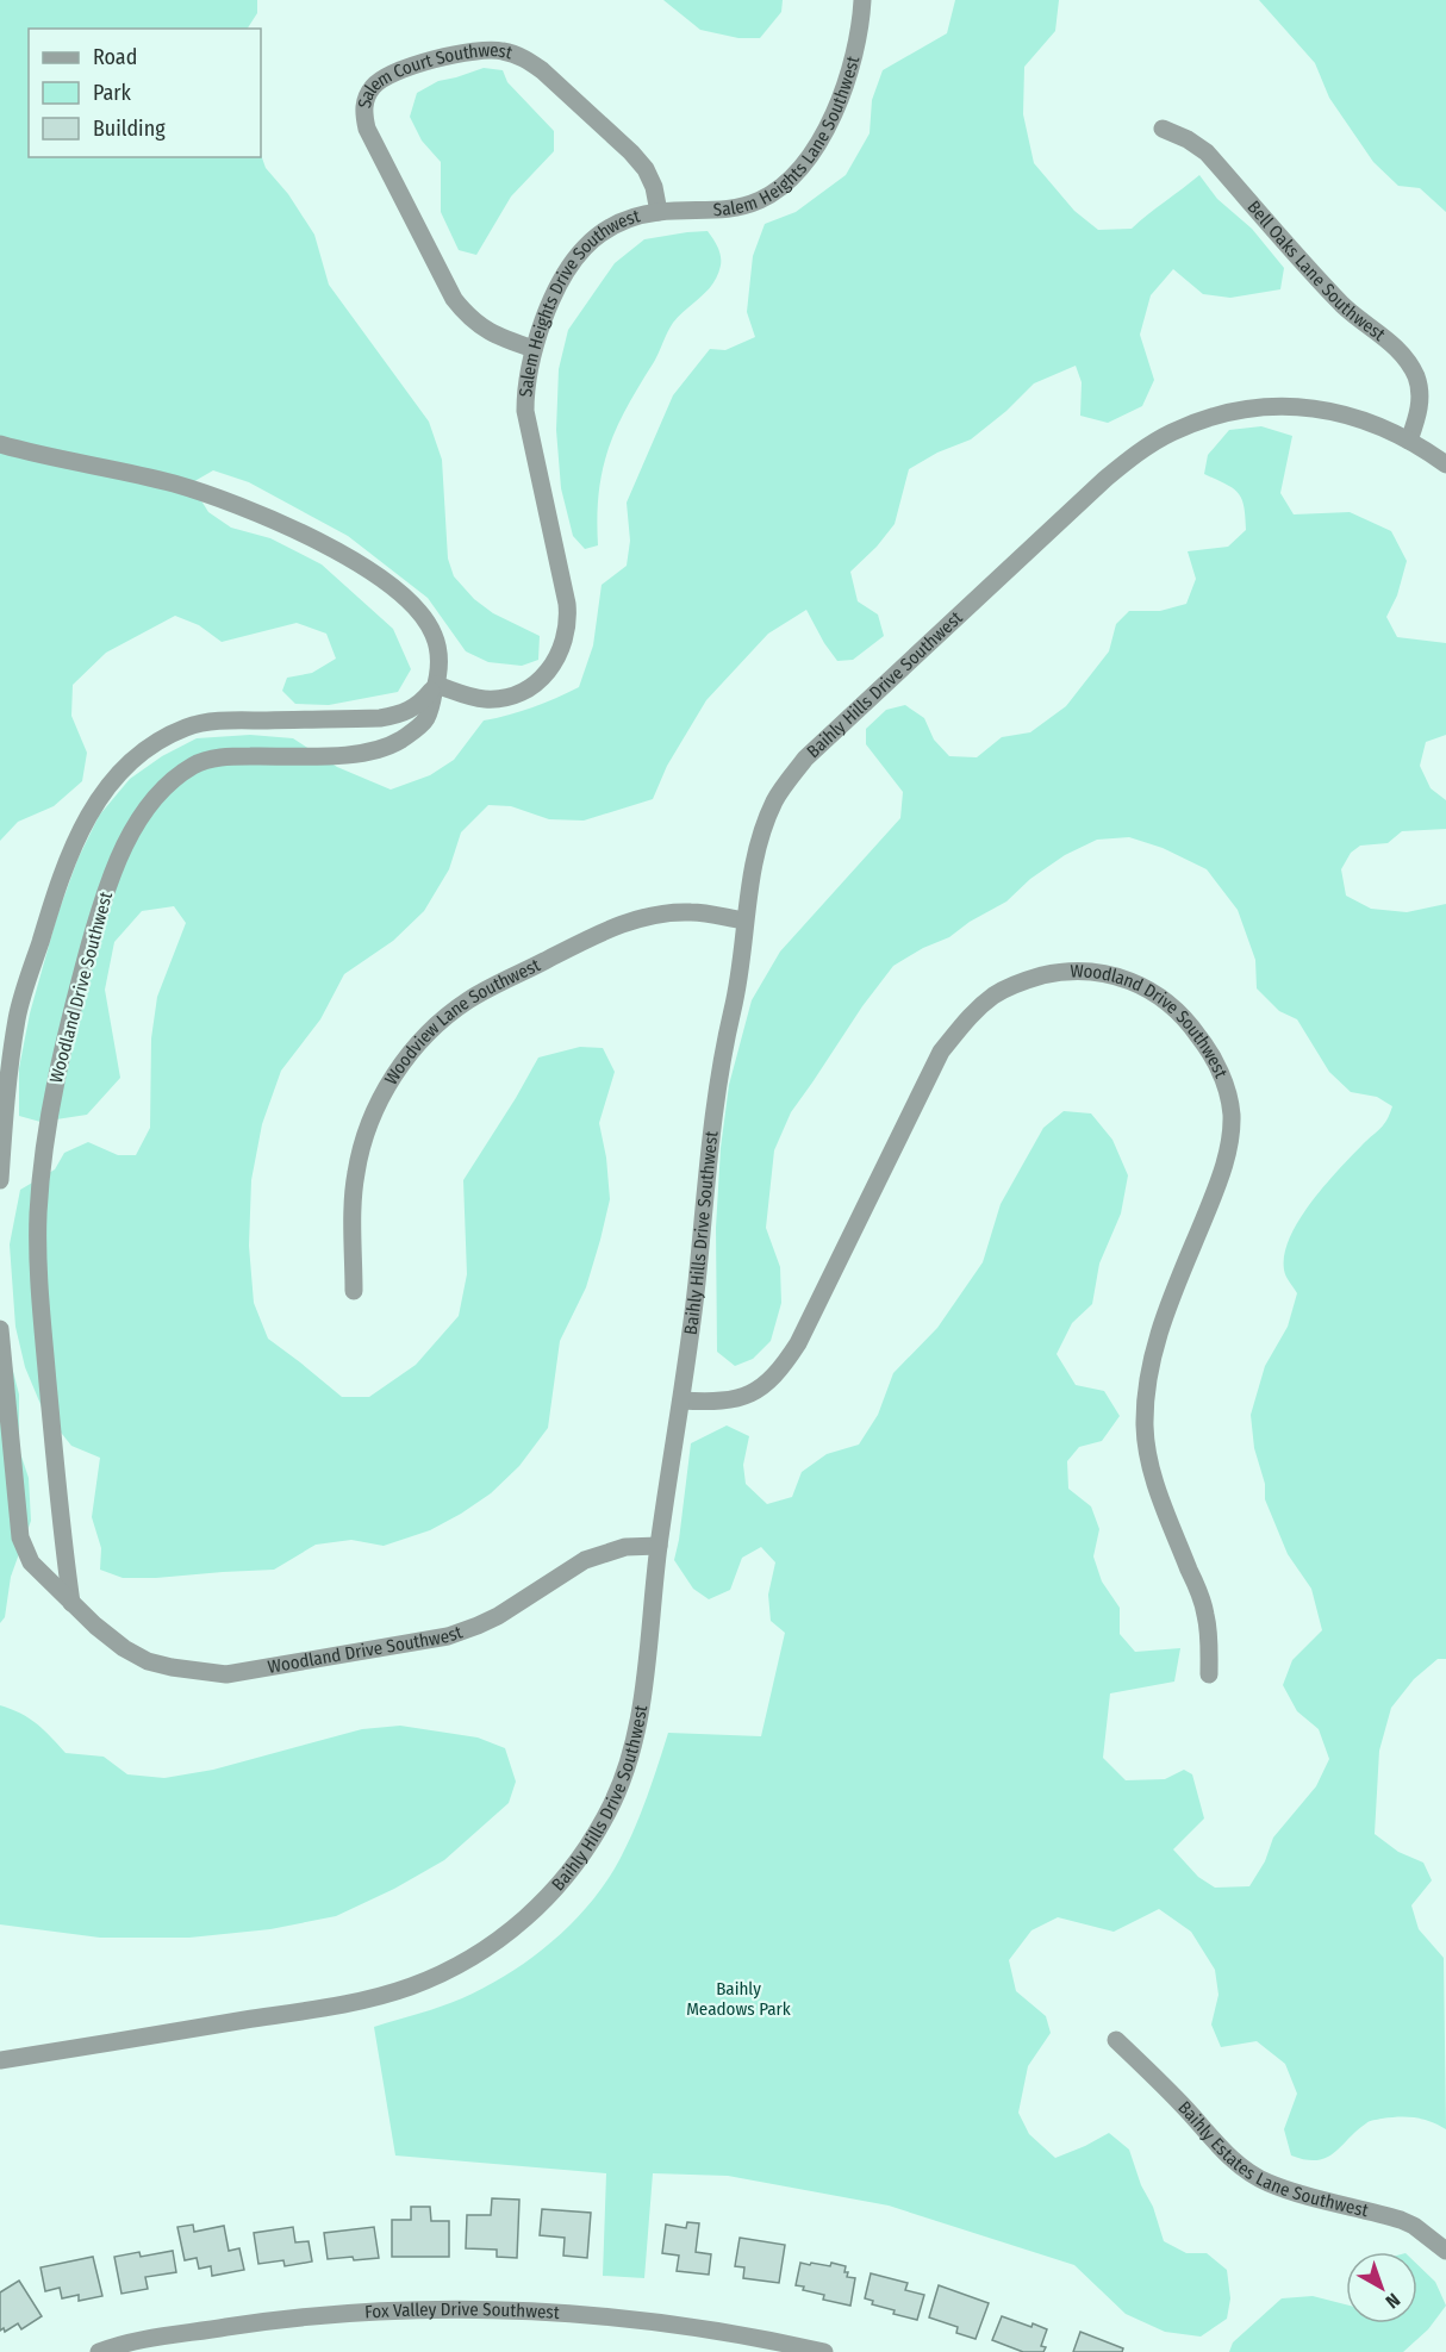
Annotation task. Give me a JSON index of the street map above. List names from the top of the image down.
{
  "streets": {
    "street": [
      "Salem Court Southwest",
      "Salem Heights Lane Southwest",
      "Bell Oaks Lane Southwest",
      "Salem Heights Drive Southwest",
      "Baihly Hills Drive Southwest",
      "Woodland Drive Southwest",
      "Woodview Lane Southwest",
      "Baihly Estates Lane Southwest",
      "Fox Valley Drive Southwest"
    ]
  },
  "crossings": [
    ["Salem Court Southwest", "Salem Heights Lane Southwest"],
    ["Salem Court Southwest", "Salem Heights Drive Southwest"],
    ["Salem Heights Lane Southwest", "Salem Heights Drive Southwest"],
    ["Bell Oaks Lane Southwest", "Baihly Hills Drive Southwest"],
    ["Salem Heights Drive Southwest", "Woodland Drive Southwest"],
    ["Baihly Hills Drive Southwest", "Woodland Drive Southwest"],
    ["Baihly Hills Drive Southwest", "Woodview Lane Southwest"]
  ],
  "parks": ["Baihly Meadows Park"],
  "legend": ["Road", "Park", "Building"],
  "north": "bottom right"
}
